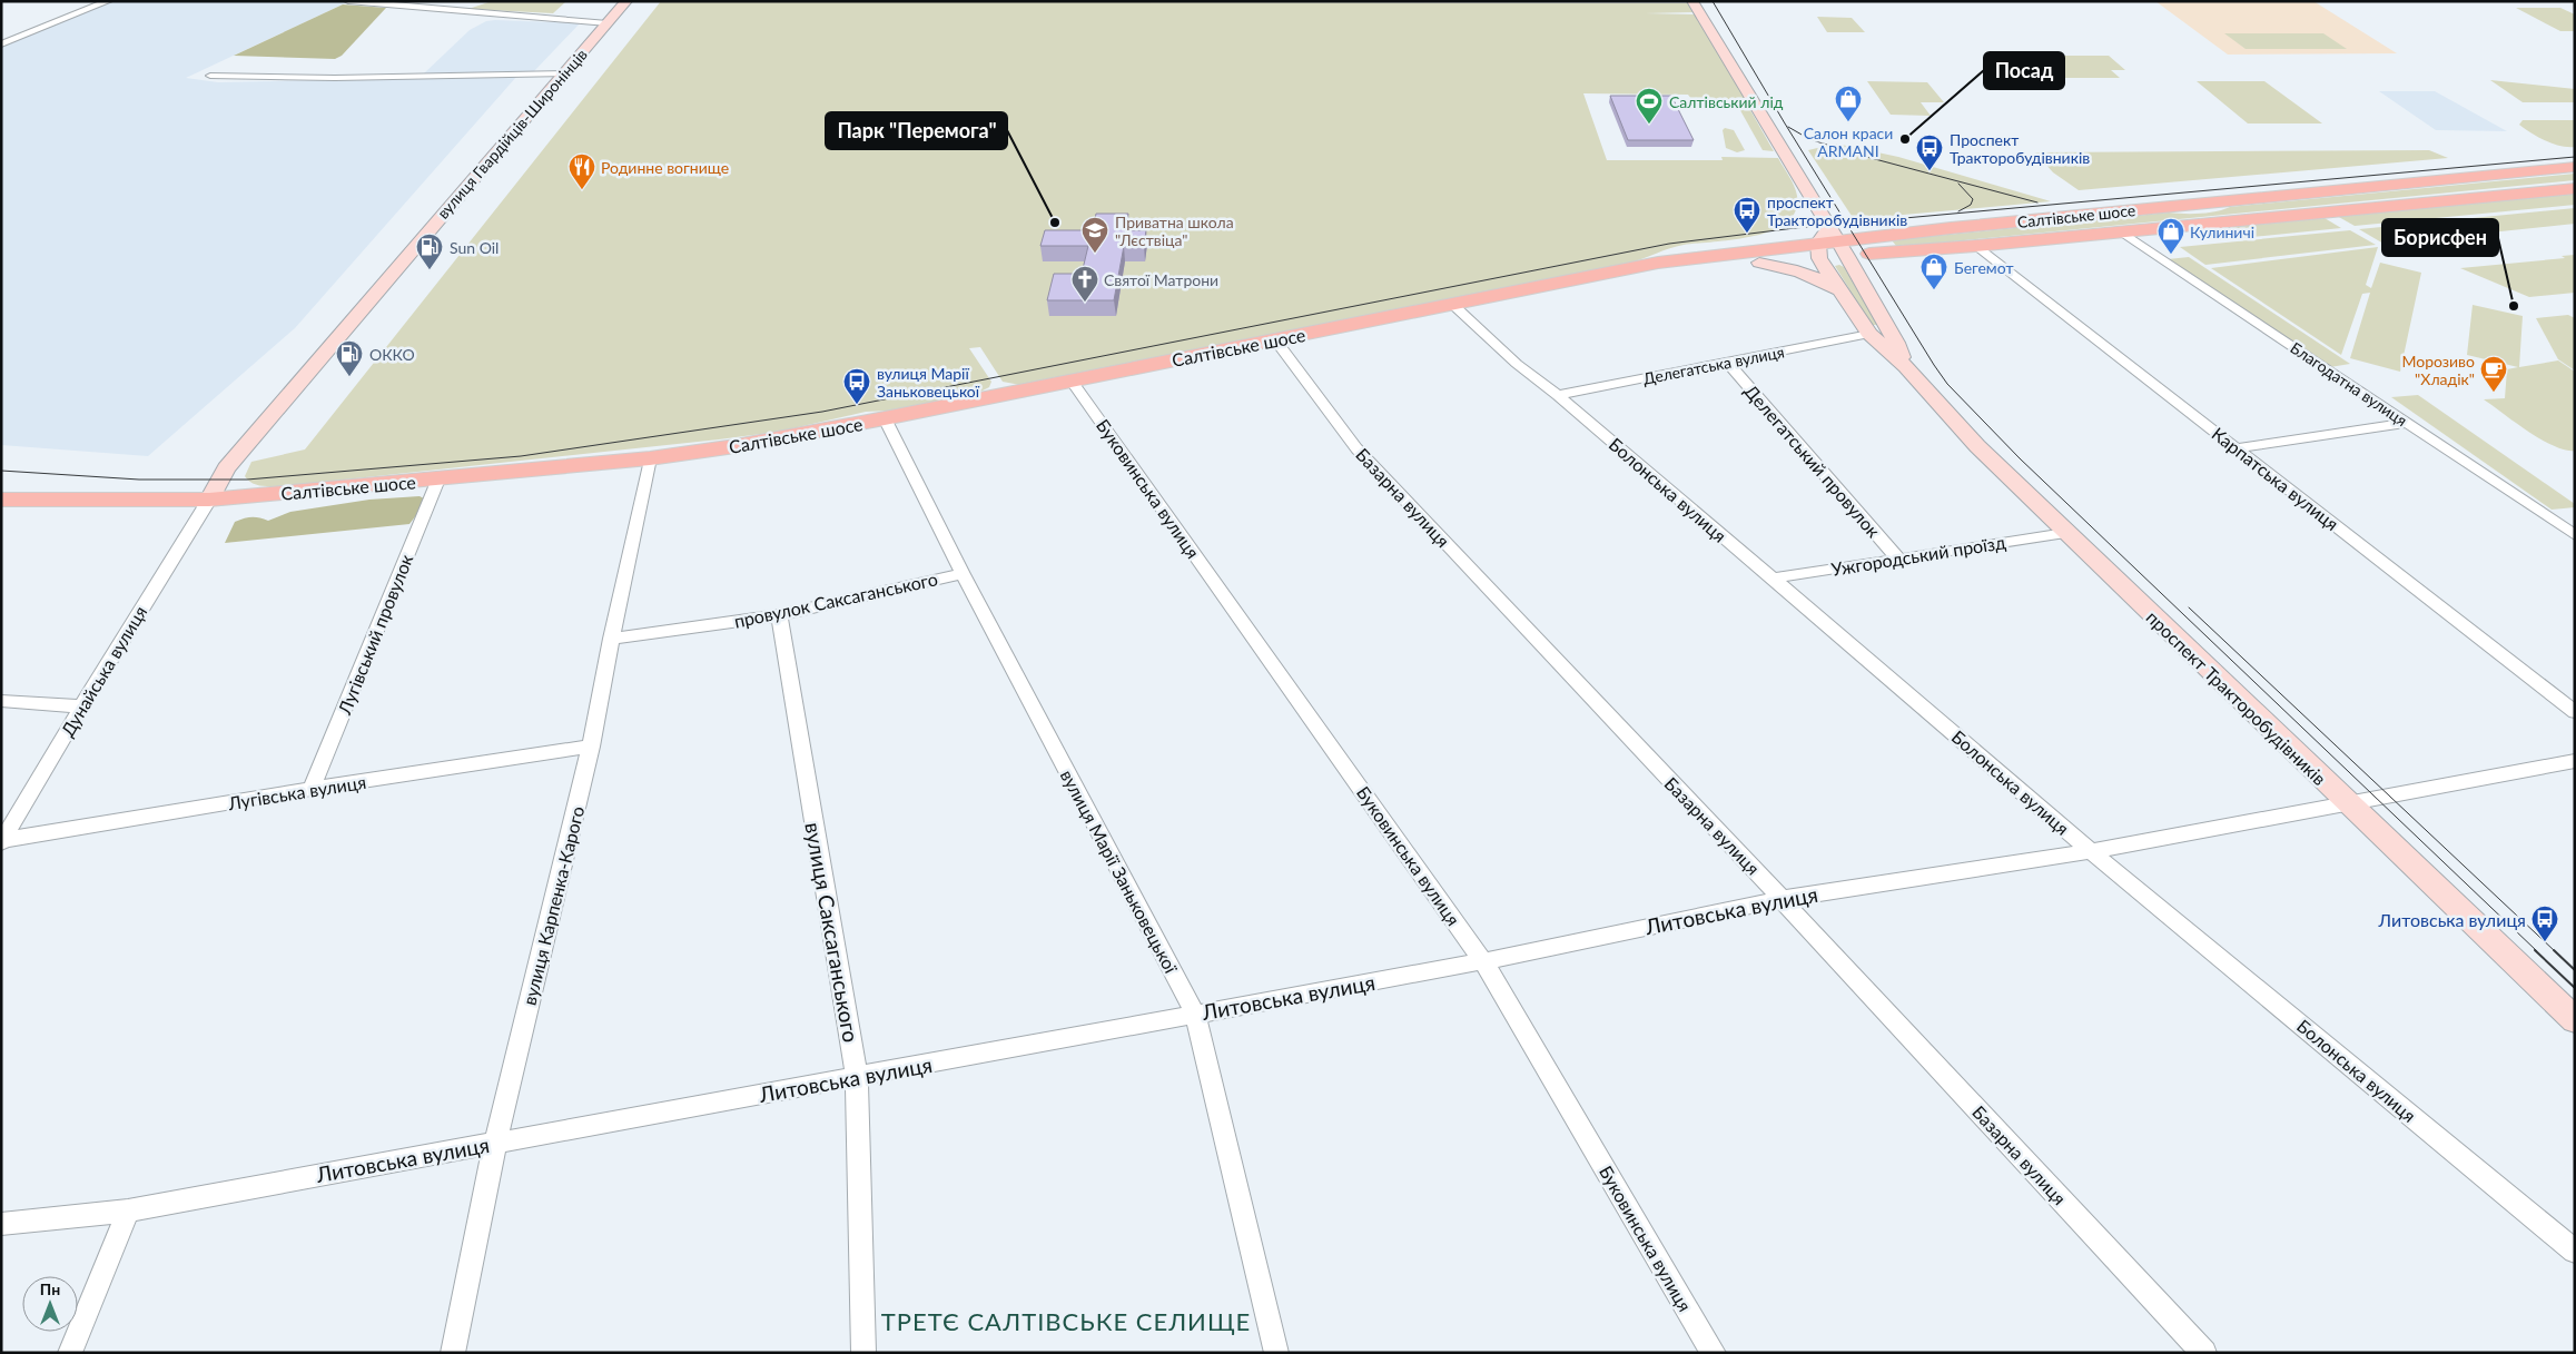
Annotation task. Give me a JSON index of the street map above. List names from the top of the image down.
{
  "streets": {
    "main road": ["вулиця Гвардійців-Широнінців", "Салтівське шосе", "проспект Тракторобудівників"],
    "street": [
      "Делегатська вулиця",
      "Благодатна вулиця",
      "Делегатський провулок",
      "Карпатська вулиця",
      "Буковинська вулиця",
      "Болонська вулиця",
      "Базарна вулиця",
      "Ужгородський проїзд",
      "провулок Саксаганського",
      "Лугівський провулок",
      "Дунайська вулиця",
      "Лугівська вулиця",
      "вулиця Марії Заньковецької",
      "вулиця Карпенка-Карого",
      "Литовська вулиця",
      "вулиця Саксаганського"
    ]
  },
  "crossings": [
    ["вулиця Гвардійців-Широнінців", "Салтівське шосе"],
    ["вулиця Гвардійців-Широнінців", "Дунайська вулиця"],
    ["Салтівське шосе", "Благодатна вулиця"],
    ["Салтівське шосе", "Карпатська вулиця"],
    ["Салтівське шосе", "Буковинська вулиця"],
    ["Салтівське шосе", "Болонська вулиця"],
    ["Салтівське шосе", "Базарна вулиця"],
    ["Салтівське шосе", "Лугівський провулок"],
    ["Салтівське шосе", "Дунайська вулиця"],
    ["Салтівське шосе", "проспект Тракторобудівників"],
    ["Салтівське шосе", "вулиця Марії Заньковецької"],
    ["Салтівське шосе", "вулиця Карпенка-Карого"],
    ["Делегатська вулиця", "Делегатський провулок"],
    ["Делегатська вулиця", "Болонська вулиця"],
    ["Делегатська вулиця", "проспект Тракторобудівників"],
    ["Делегатський провулок", "Ужгородський проїзд"],
    ["Буковинська вулиця", "Литовська вулиця"],
    ["Болонська вулиця", "Ужгородський проїзд"],
    ["Болонська вулиця", "Литовська вулиця"],
    ["Базарна вулиця", "Литовська вулиця"],
    ["Ужгородський проїзд", "проспект Тракторобудівників"],
    ["провулок Саксаганського", "вулиця Марії Заньковецької"],
    ["провулок Саксаганського", "вулиця Карпенка-Карого"],
    ["провулок Саксаганського", "вулиця Саксаганського"],
    ["Лугівський провулок", "Лугівська вулиця"],
    ["Дунайська вулиця", "Лугівська вулиця"],
    ["проспект Тракторобудівників", "Литовська вулиця"],
    ["Лугівська вулиця", "вулиця Карпенка-Карого"],
    ["вулиця Марії Заньковецької", "Литовська вулиця"],
    ["вулиця Карпенка-Карого", "Литовська вулиця"],
    ["Литовська вулиця", "вулиця Саксаганського"]
  ],
  "districts": ["ТРЕТЄ САЛТІВСЬКЕ СЕЛИЩЕ"],
  "places": {
    "shop": ["Салон краси ARMANI", "Кулиничі", "Бегемот"],
    "sports": ["Салтівський лід"],
    "other": ["Посад", "Парк \"Перемога\"", "Борисфен"],
    "bus stop": [
      "Проспект Тракторобудівників",
      "проспект Тракторобудівників",
      "вулиця Марії Заньковецької",
      "Литовська вулиця"
    ],
    "restaurant": ["Родинне вогнище"],
    "school or university": ["Приватна школа \"Лєствіца\""],
    "fuel station": ["Sun Oil", "ОККО"],
    "church": ["Святої Матрони"],
    "cafe": ["Морозиво \"Хладік\""]
  },
  "north": "top"
}
